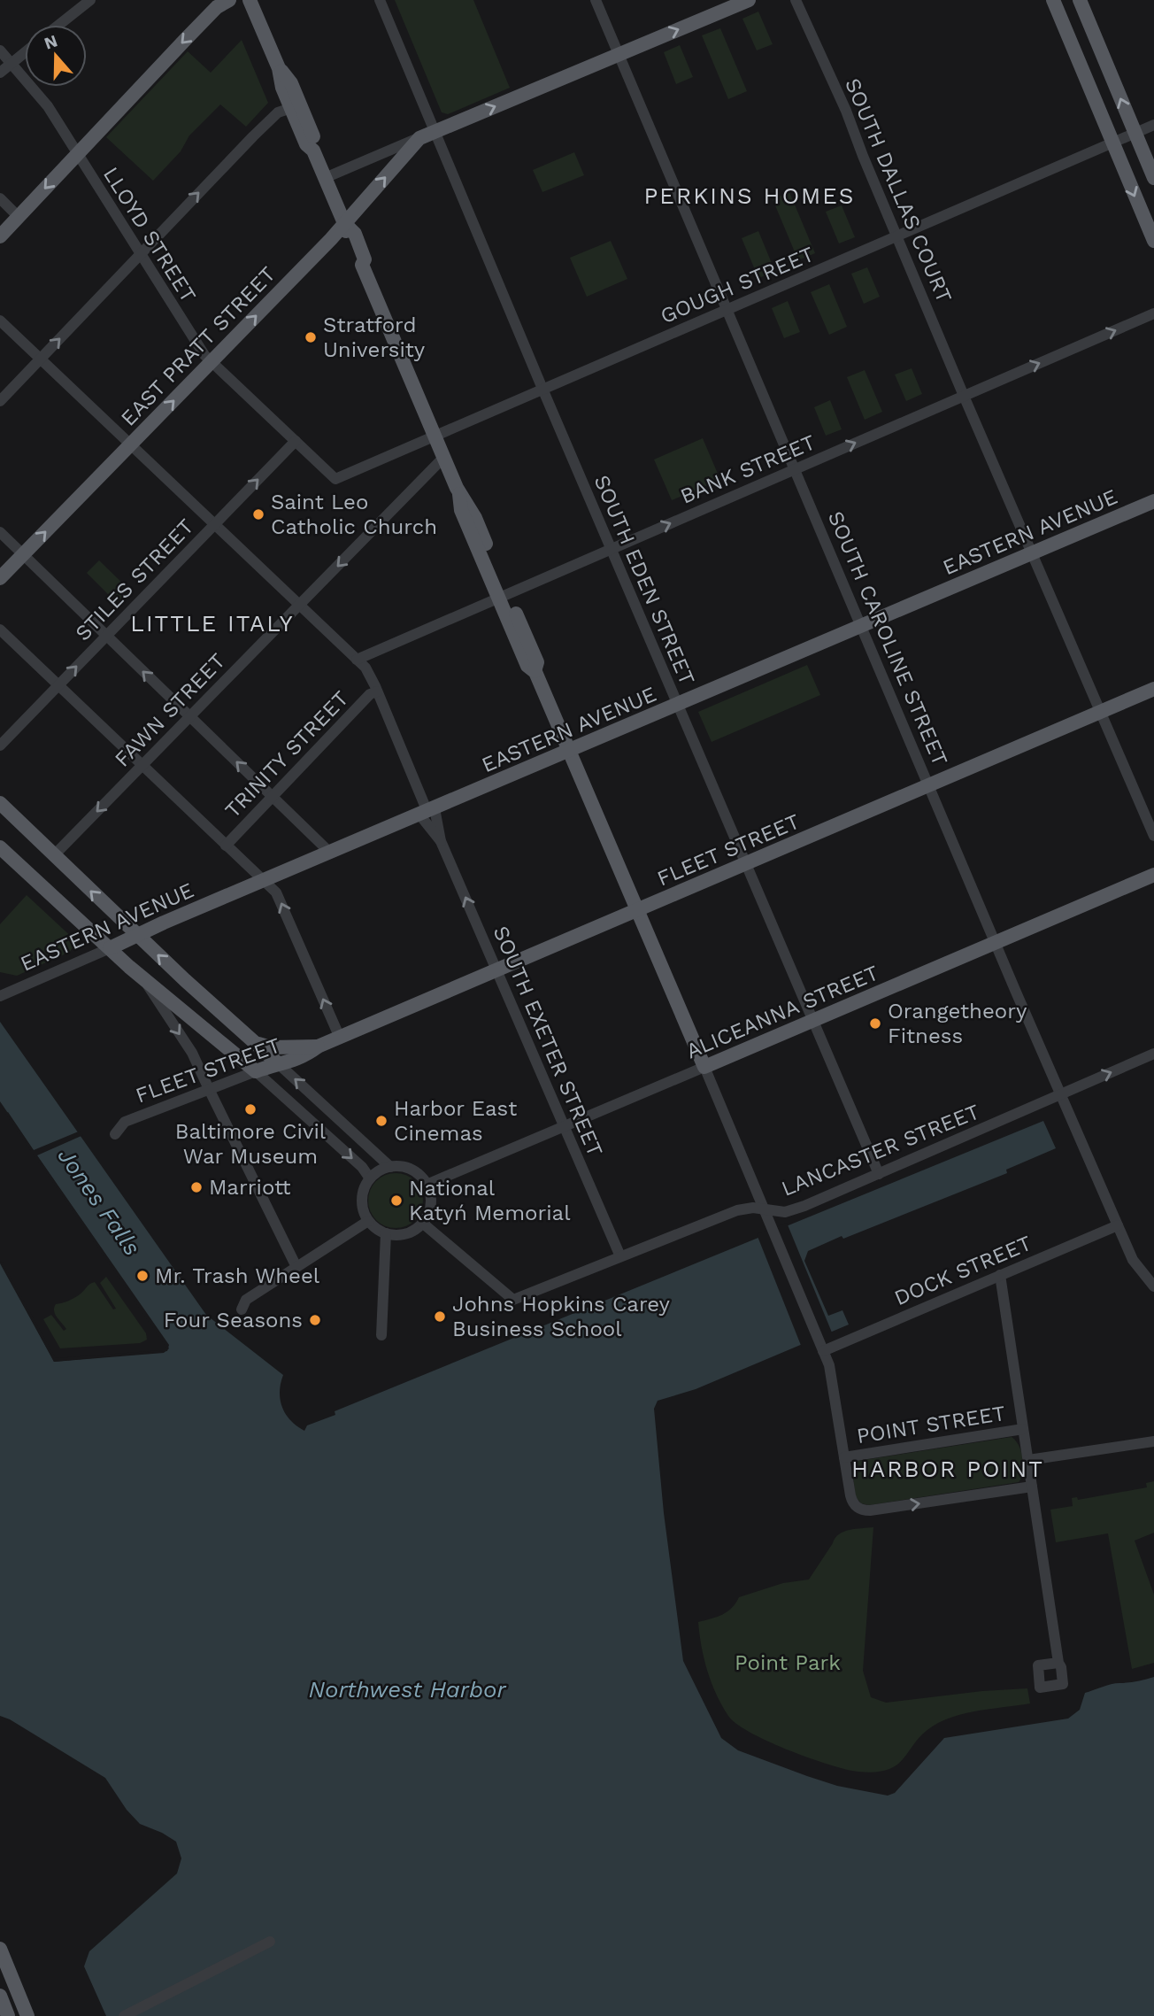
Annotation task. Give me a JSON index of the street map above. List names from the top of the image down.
{
  "streets": {
    "main road": [
      "EAST PRATT STREET",
      "EASTERN AVENUE",
      "FLEET STREET",
      "ALICEANNA STREET"
    ],
    "street": [
      "SOUTH DALLAS COURT",
      "LLOYD STREET",
      "GOUGH STREET",
      "BANK STREET",
      "STILES STREET",
      "SOUTH EDEN STREET",
      "SOUTH CAROLINE STREET",
      "FAWN STREET",
      "TRINITY STREET",
      "SOUTH EXETER STREET",
      "LANCASTER STREET",
      "DOCK STREET",
      "POINT STREET"
    ]
  },
  "crossings": [
    ["SOUTH DALLAS COURT", "GOUGH STREET"],
    ["SOUTH DALLAS COURT", "BANK STREET"],
    ["SOUTH DALLAS COURT", "EASTERN AVENUE"],
    ["SOUTH DALLAS COURT", "FLEET STREET"],
    ["LLOYD STREET", "GOUGH STREET"],
    ["LLOYD STREET", "EAST PRATT STREET"],
    ["LLOYD STREET", "STILES STREET"],
    ["GOUGH STREET", "SOUTH EDEN STREET"],
    ["GOUGH STREET", "SOUTH CAROLINE STREET"],
    ["EAST PRATT STREET", "SOUTH EDEN STREET"],
    ["EAST PRATT STREET", "SOUTH CAROLINE STREET"],
    ["EAST PRATT STREET", "SOUTH EXETER STREET"],
    ["BANK STREET", "SOUTH EDEN STREET"],
    ["BANK STREET", "SOUTH CAROLINE STREET"],
    ["BANK STREET", "SOUTH EXETER STREET"],
    ["EASTERN AVENUE", "SOUTH EDEN STREET"],
    ["EASTERN AVENUE", "SOUTH CAROLINE STREET"],
    ["EASTERN AVENUE", "SOUTH EXETER STREET"],
    ["STILES STREET", "SOUTH EXETER STREET"],
    ["SOUTH EDEN STREET", "FLEET STREET"],
    ["SOUTH EDEN STREET", "ALICEANNA STREET"],
    ["SOUTH EDEN STREET", "LANCASTER STREET"],
    ["SOUTH CAROLINE STREET", "FLEET STREET"],
    ["SOUTH CAROLINE STREET", "ALICEANNA STREET"],
    ["SOUTH CAROLINE STREET", "LANCASTER STREET"],
    ["SOUTH CAROLINE STREET", "DOCK STREET"],
    ["FAWN STREET", "SOUTH EXETER STREET"],
    ["TRINITY STREET", "SOUTH EXETER STREET"],
    ["FLEET STREET", "SOUTH EXETER STREET"],
    ["ALICEANNA STREET", "SOUTH EXETER STREET"],
    ["ALICEANNA STREET", "LANCASTER STREET"],
    ["SOUTH EXETER STREET", "LANCASTER STREET"]
  ],
  "one_way": [
    "EAST PRATT STREET",
    "BANK STREET",
    "STILES STREET",
    "FAWN STREET"
  ],
  "districts": ["PERKINS HOMES", "LITTLE ITALY", "HARBOR POINT"],
  "water": ["Jones Falls", "Northwest Harbor"],
  "parks": ["Point Park"],
  "places": [
    "Stratford University",
    "Saint Leo Catholic Church",
    "Orangetheory Fitness",
    "Baltimore Civil War Museum",
    "Harbor East Cinemas",
    "Marriott",
    "National Katyń Memorial",
    "Mr. Trash Wheel",
    "Johns Hopkins Carey Business School",
    "Four Seasons"
  ],
  "north": "top"
}
